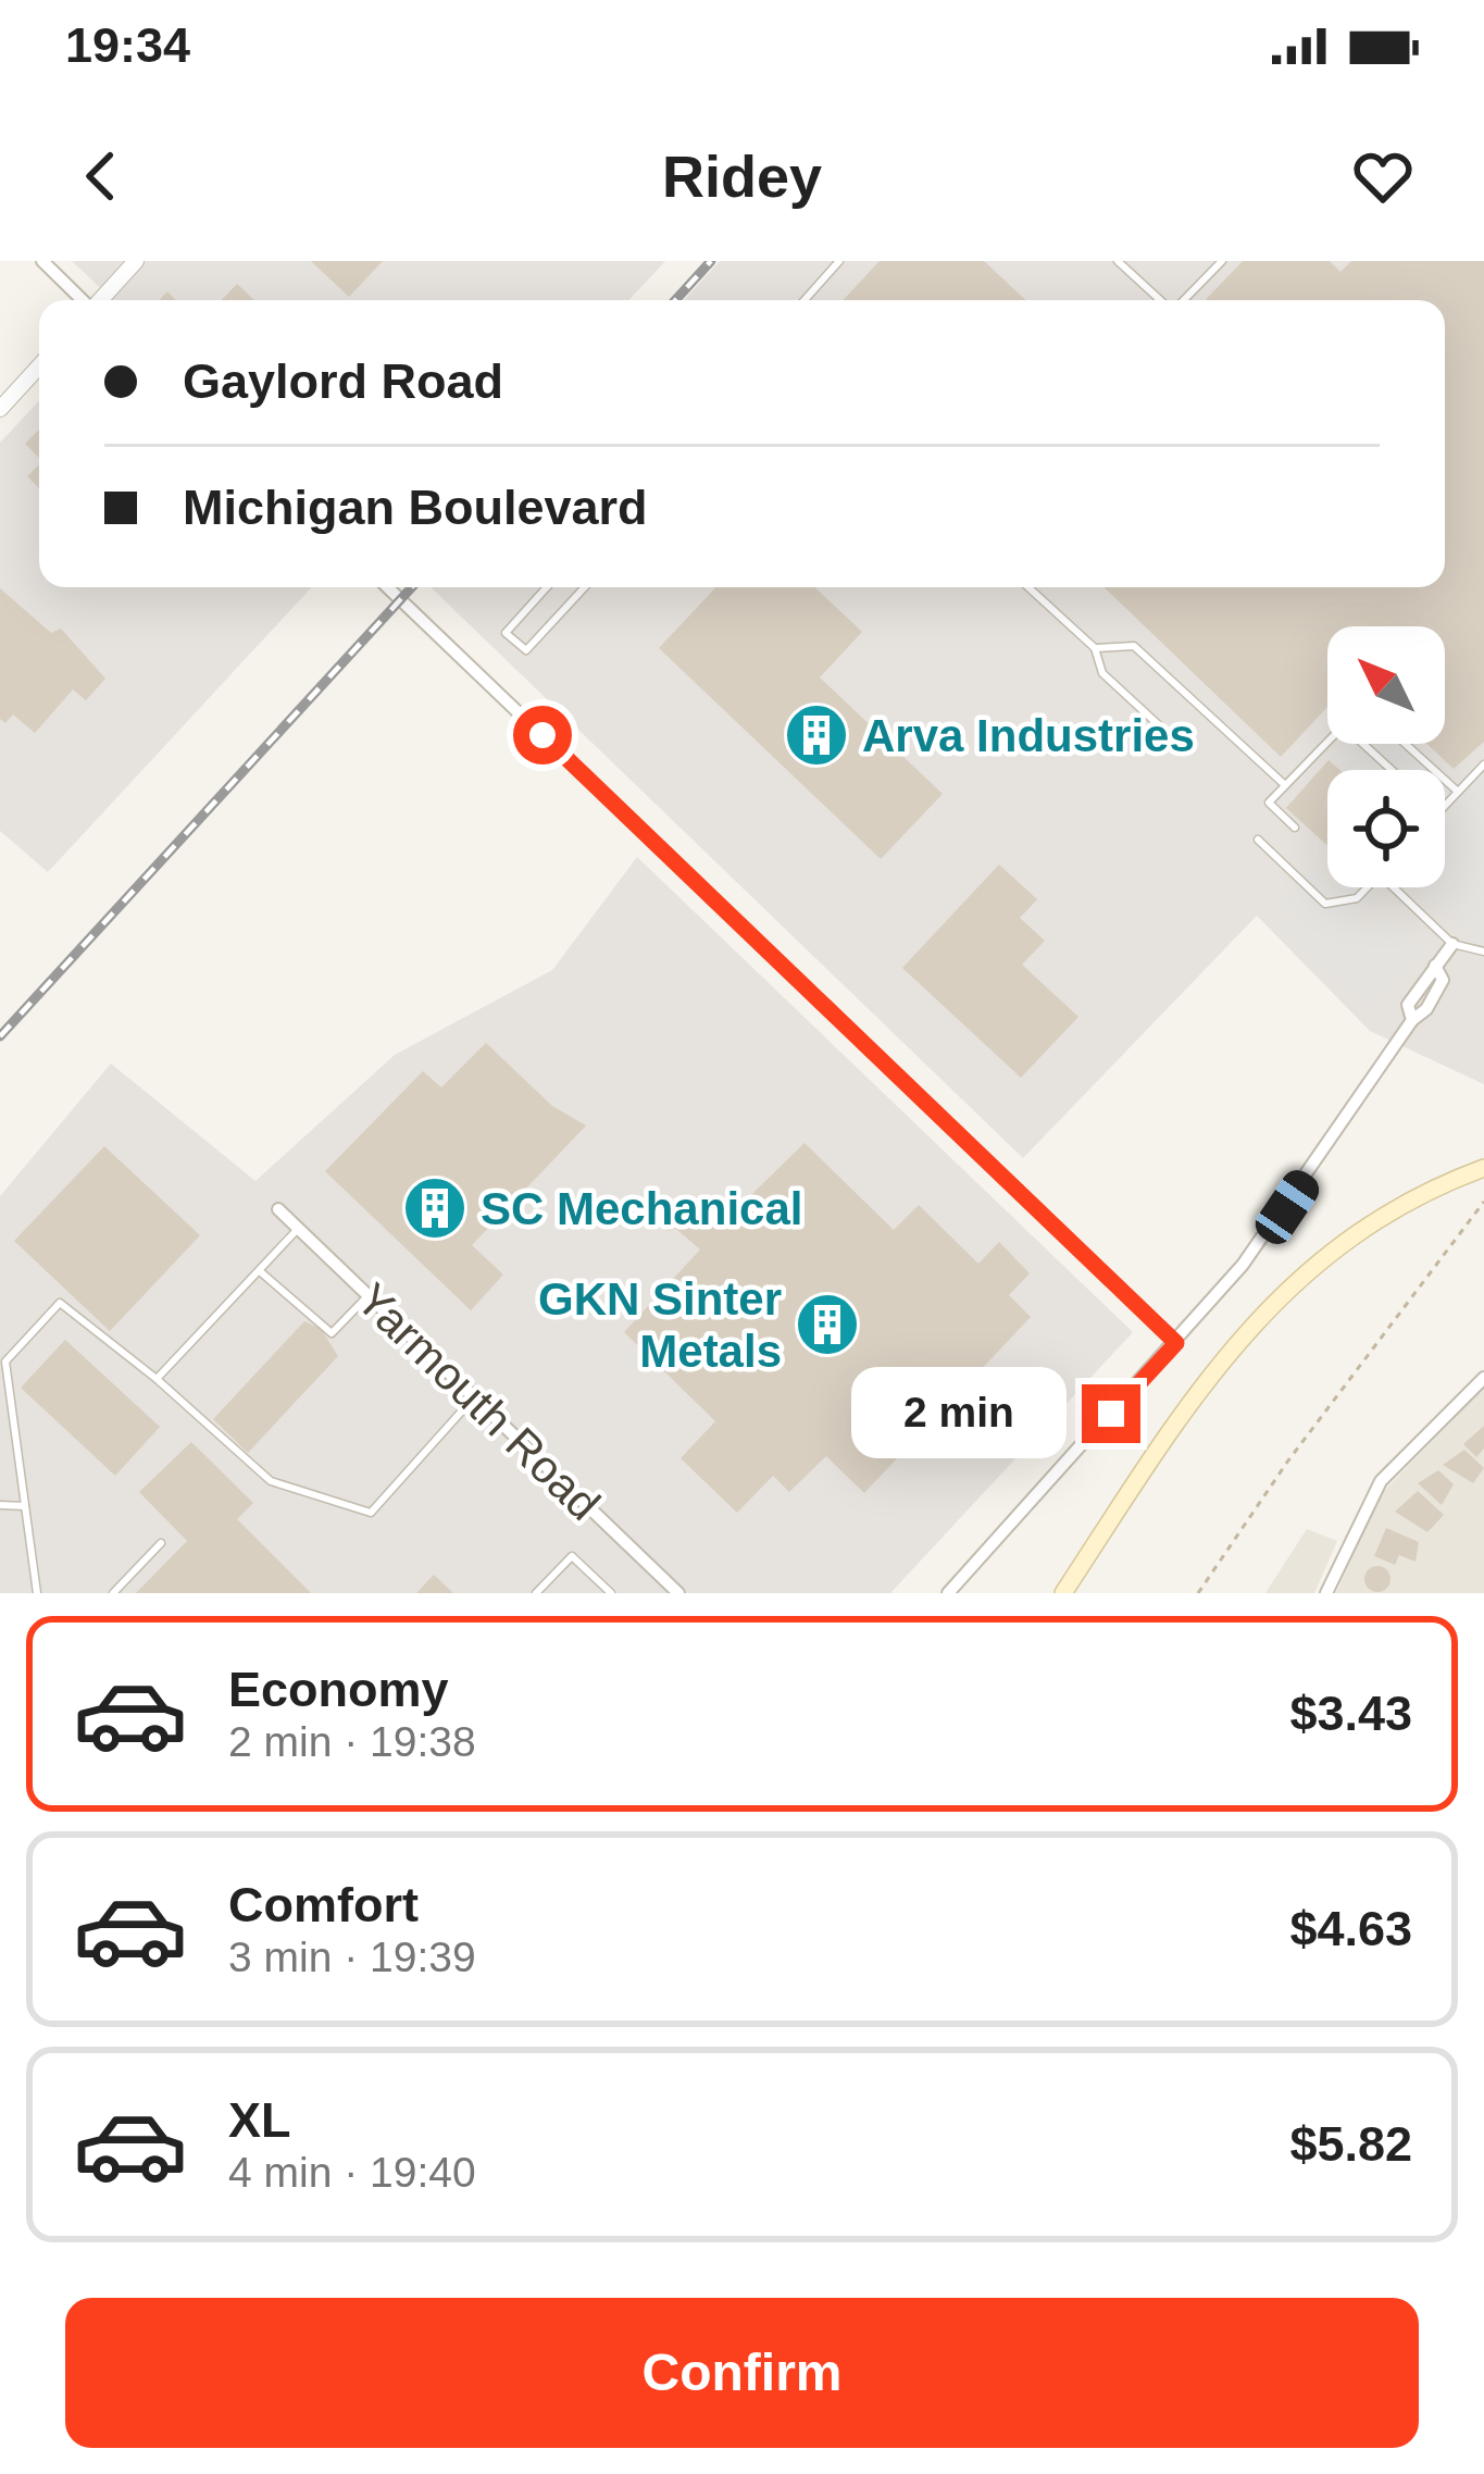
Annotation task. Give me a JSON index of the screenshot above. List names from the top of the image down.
{
  "streets": {
    "street": ["Yarmouth Road"]
  },
  "places": {
    "building": ["Arva Industries", "SC Mechanical", "GKN Sinter Metals"]
  },
  "north": "top left",
  "page": {
    "status": "19:34",
    "header": "Ridey",
    "banner": ["Gaylord Road", "Michigan Boulevard"],
    "bubble": "2 min",
    "list": [
      {
        "name": "Economy",
        "note": "2 min · 19:38",
        "value": "$3.43"
      },
      {
        "name": "Comfort",
        "note": "3 min · 19:39",
        "value": "$4.63"
      },
      {
        "name": "XL",
        "note": "4 min · 19:40",
        "value": "$5.82"
      }
    ],
    "buttons": "Confirm"
  }
}
